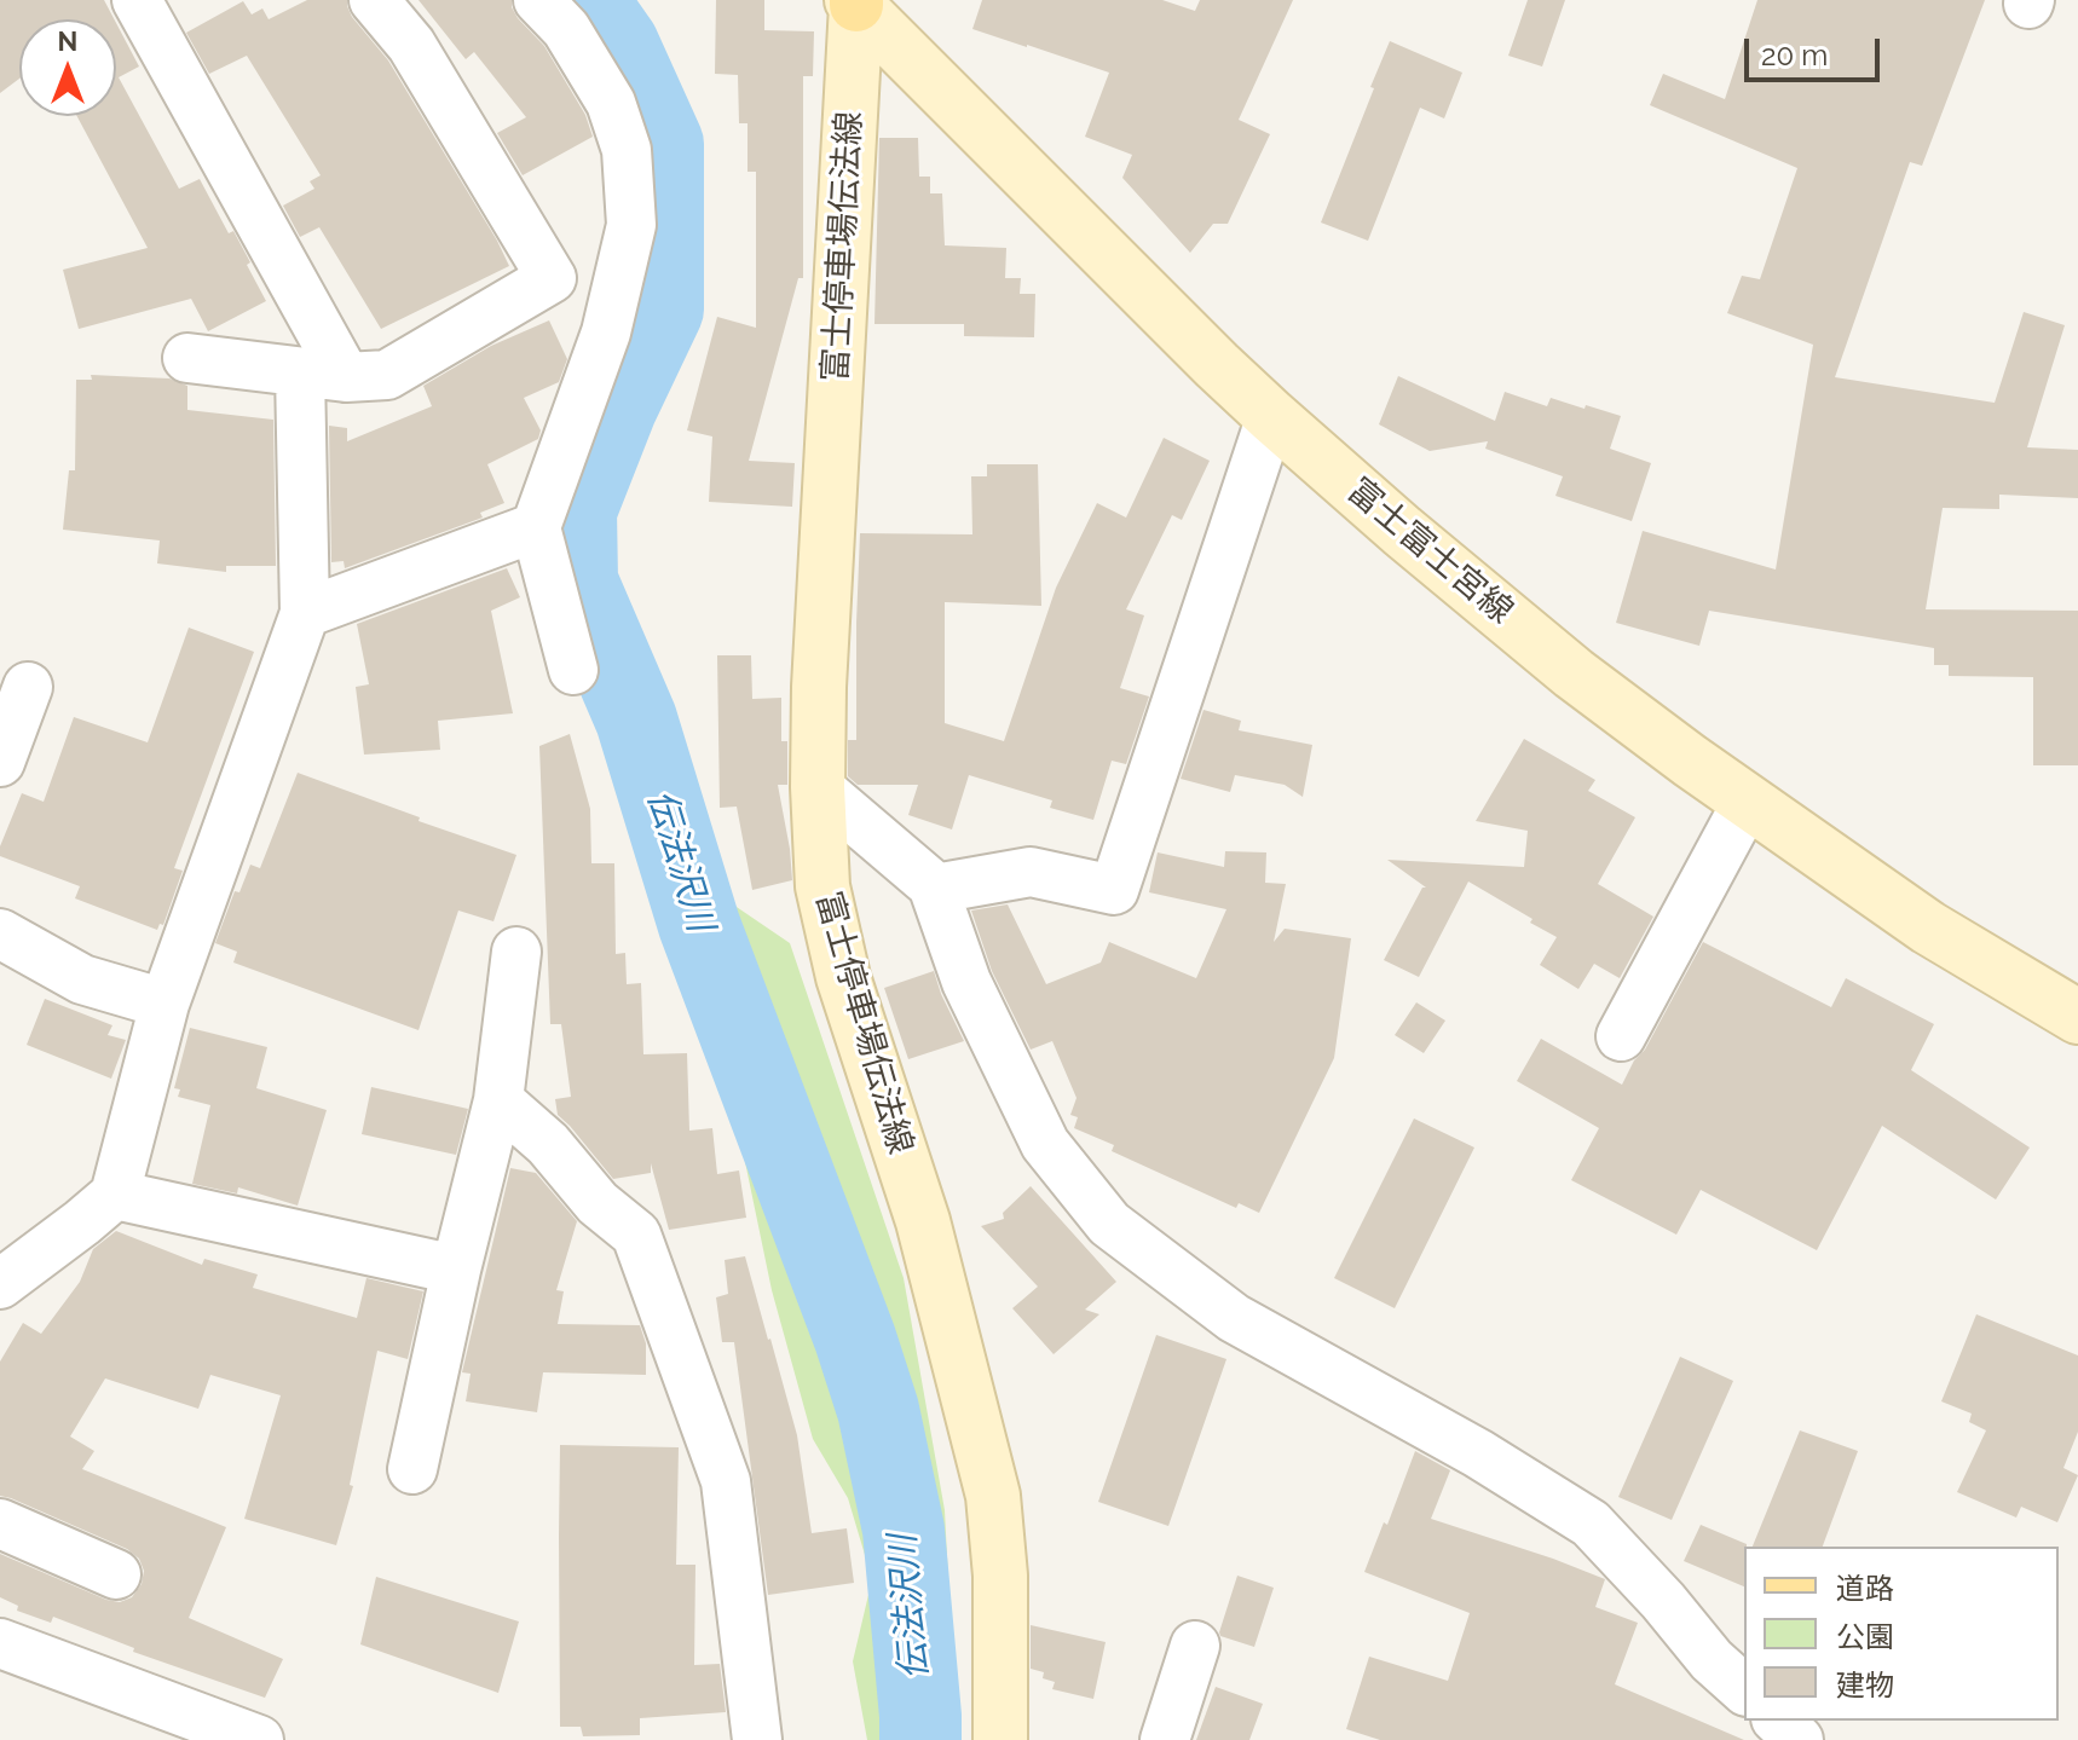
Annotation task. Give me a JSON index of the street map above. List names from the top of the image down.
{
  "streets": {
    "main road": ["富士停車場伝法線", "富士富士宮線"]
  },
  "crossings": [
    ["富士停車場伝法線", "富士富士宮線"]
  ],
  "water": ["伝法沢川"],
  "legend": ["道路", "公園", "建物"],
  "scale_bar": "20 m",
  "north": "top"
}
